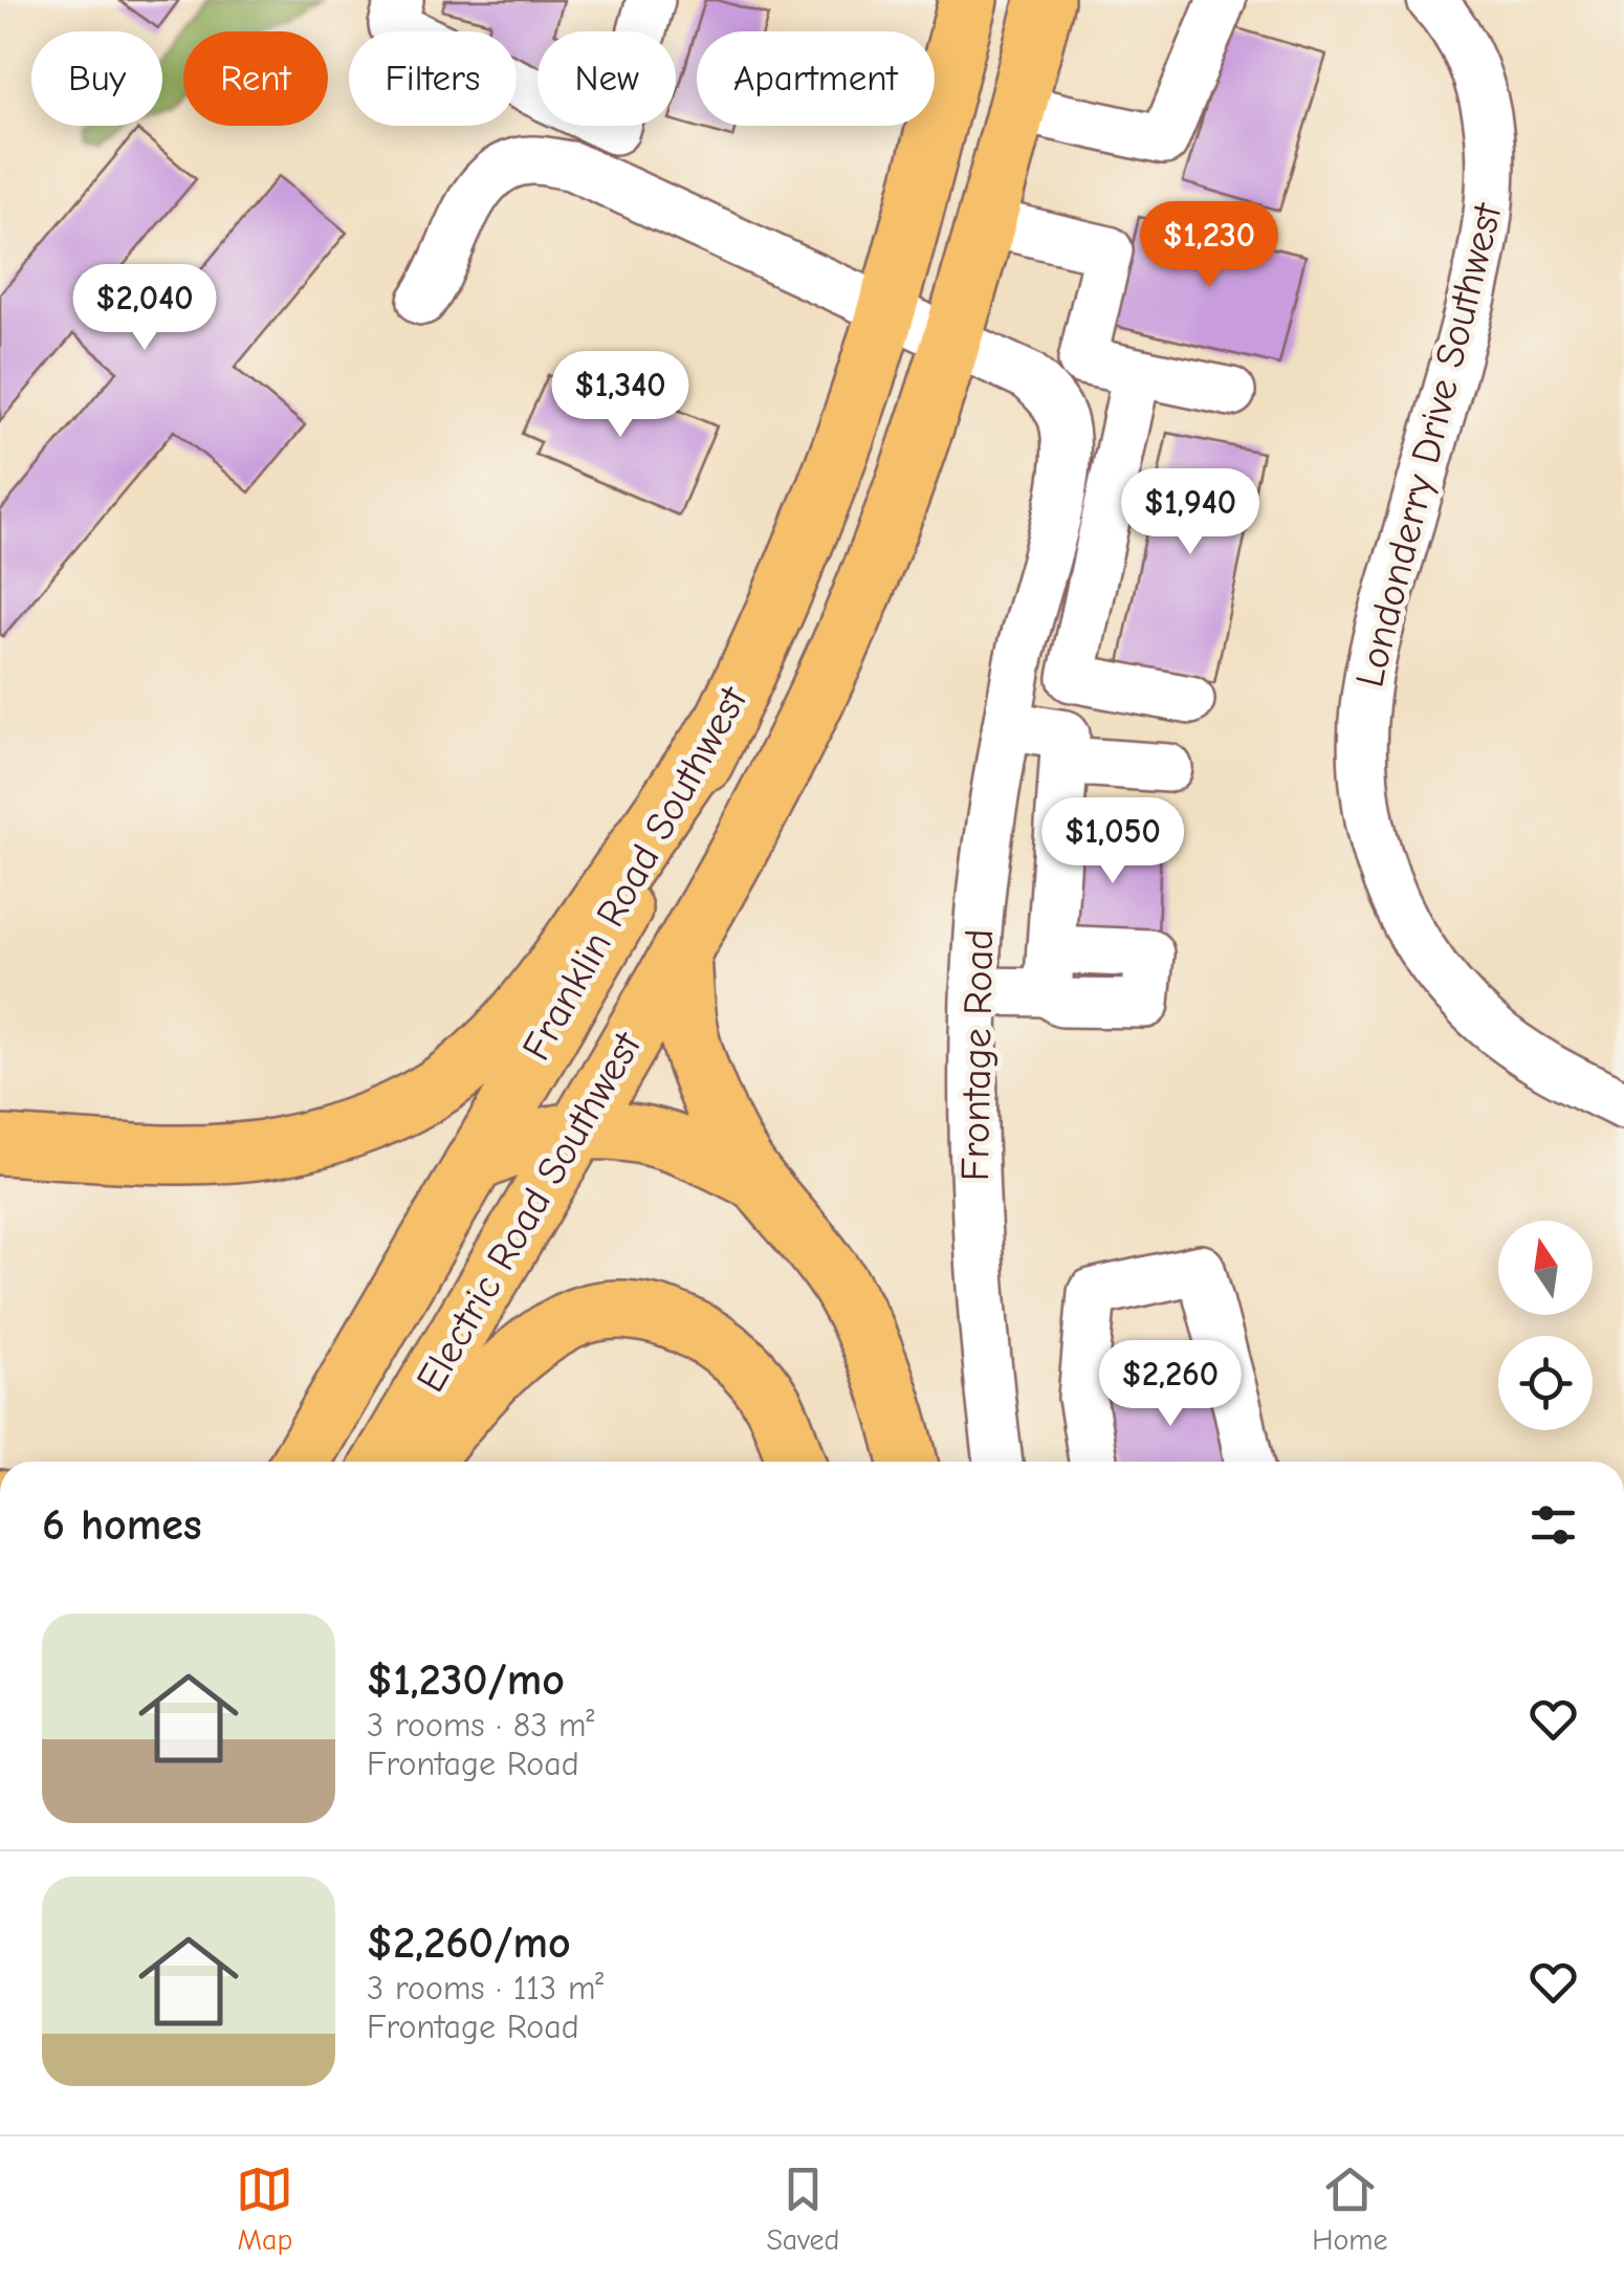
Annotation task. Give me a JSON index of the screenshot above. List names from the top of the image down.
{
  "streets": {
    "main road": ["Franklin Road Southwest", "Electric Road Southwest"],
    "street": ["Londonderry Drive Southwest", "Frontage Road"]
  },
  "crossings": [
    ["Franklin Road Southwest", "Electric Road Southwest"]
  ],
  "north": "top",
  "page": {
    "chip": [
      "Buy",
      "Rent",
      "Filters",
      "New",
      "Apartment"
    ],
    "price": [
      "$1,230",
      "$2,040",
      "$1,340",
      "$1,940",
      "$1,050",
      "$2,260"
    ],
    "heading": "6 homes",
    "list": [
      {
        "name": "$1,230/mo",
        "note": "3 rooms · 83 m² · Frontage Road"
      },
      {
        "name": "$2,260/mo",
        "note": "3 rooms · 113 m² · Frontage Road"
      }
    ],
    "tabs": ["Map", "Saved", "Home"]
  }
}
